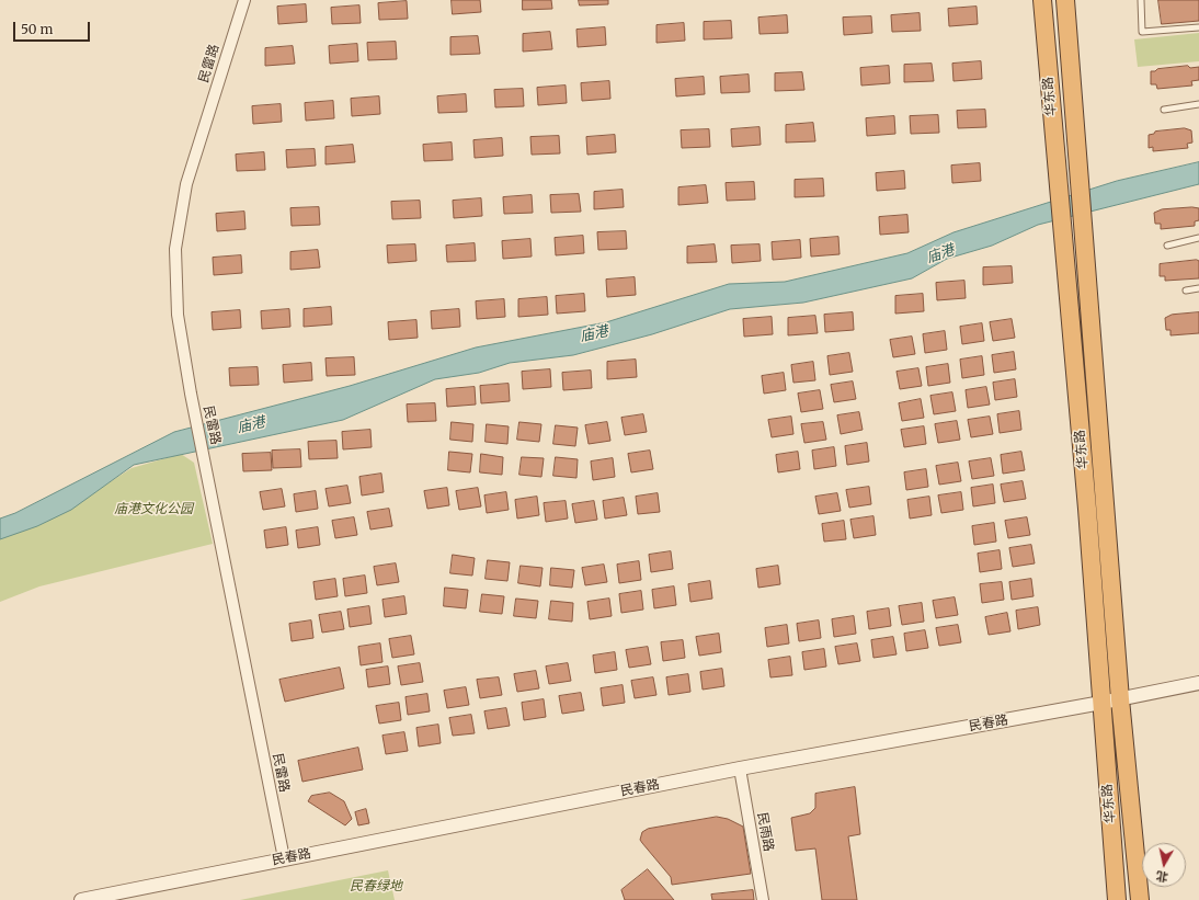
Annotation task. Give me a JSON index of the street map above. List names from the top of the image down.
{
  "streets": {
    "highway": ["华东路"],
    "street": ["民雷路", "民春路", "民雨路"]
  },
  "crossings": [
    ["民雷路", "民春路"],
    ["华东路", "民春路"],
    ["民春路", "民雨路"]
  ],
  "water": ["庙港"],
  "parks": ["庙港文化公园", "民春绿地"],
  "scale_bar": "50 m",
  "north": "bottom"
}
